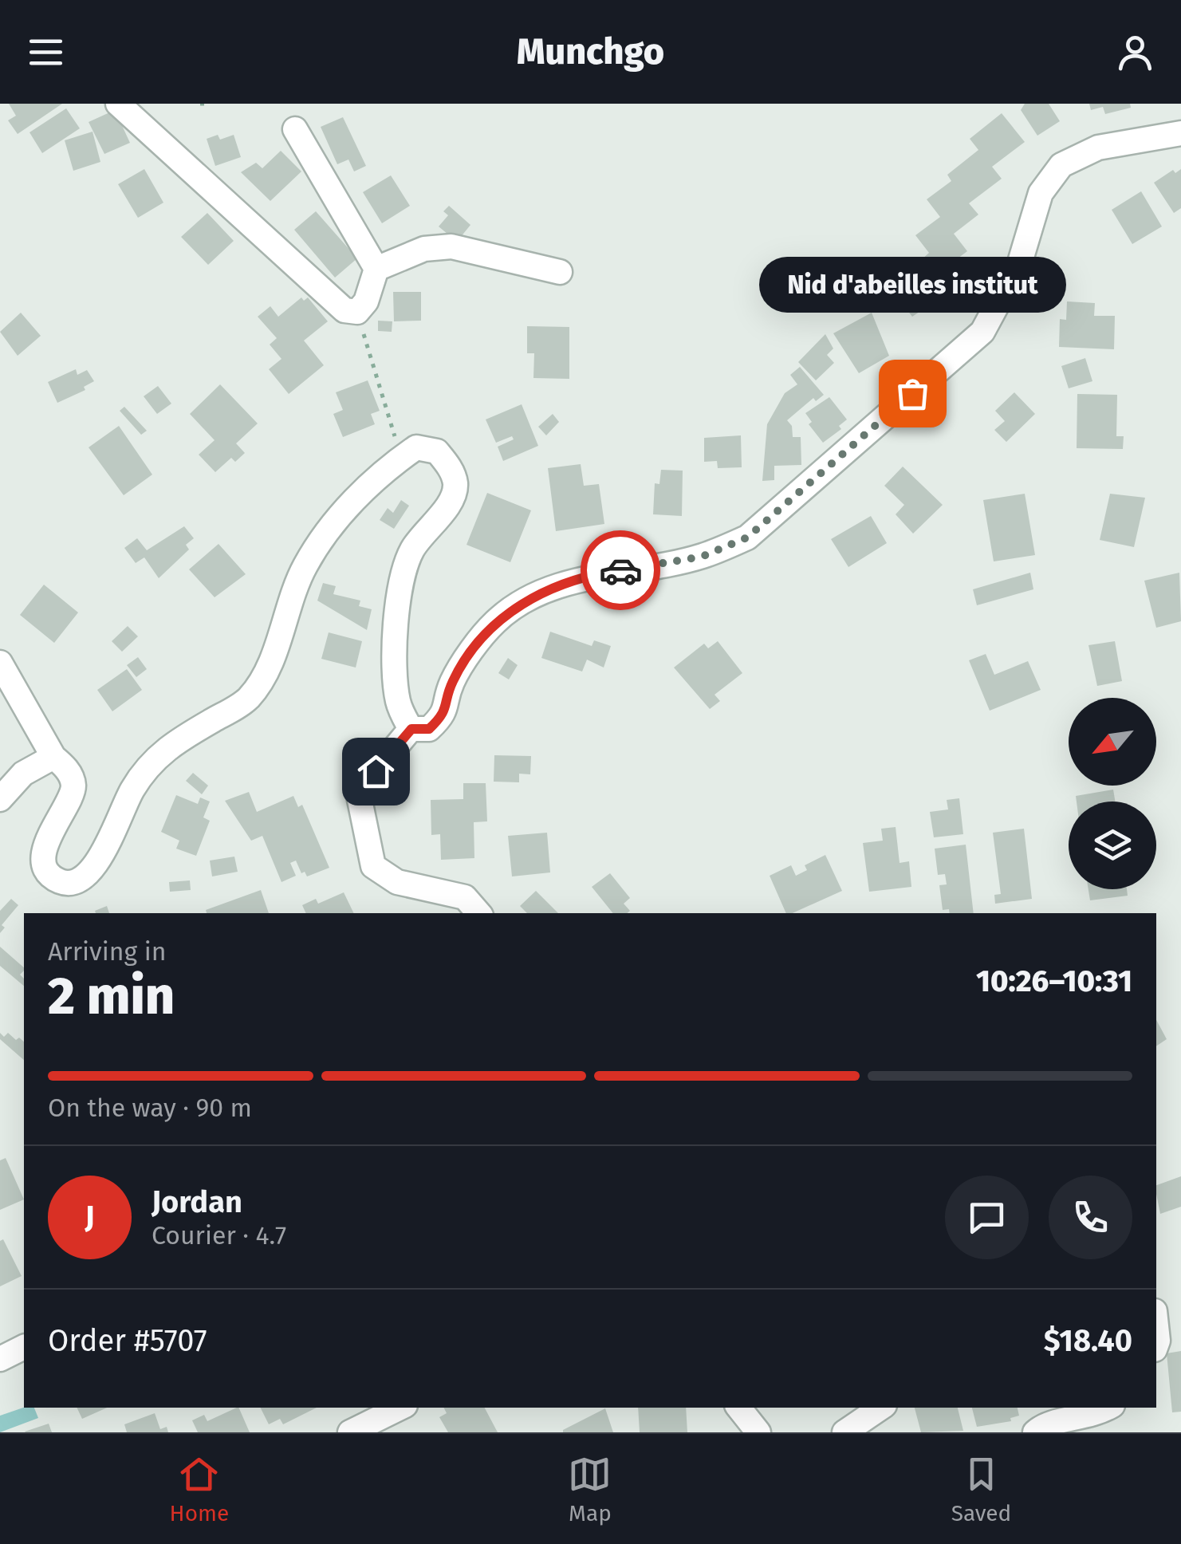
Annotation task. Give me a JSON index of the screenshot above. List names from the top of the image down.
{
  "places": ["Nid d'abeilles institut"],
  "north": "bottom left",
  "page": {
    "header": "Munchgo",
    "bubble": "Nid d'abeilles institut",
    "heading": ["2 min", "Arriving in", "10:26–10:31"],
    "panel": [
      "Jordan",
      "Courier · 4.7",
      "Order #5707",
      "$18.40"
    ],
    "bar": "On the way · 90 m",
    "round": "J",
    "tabs": ["Home", "Map", "Saved"]
  }
}
